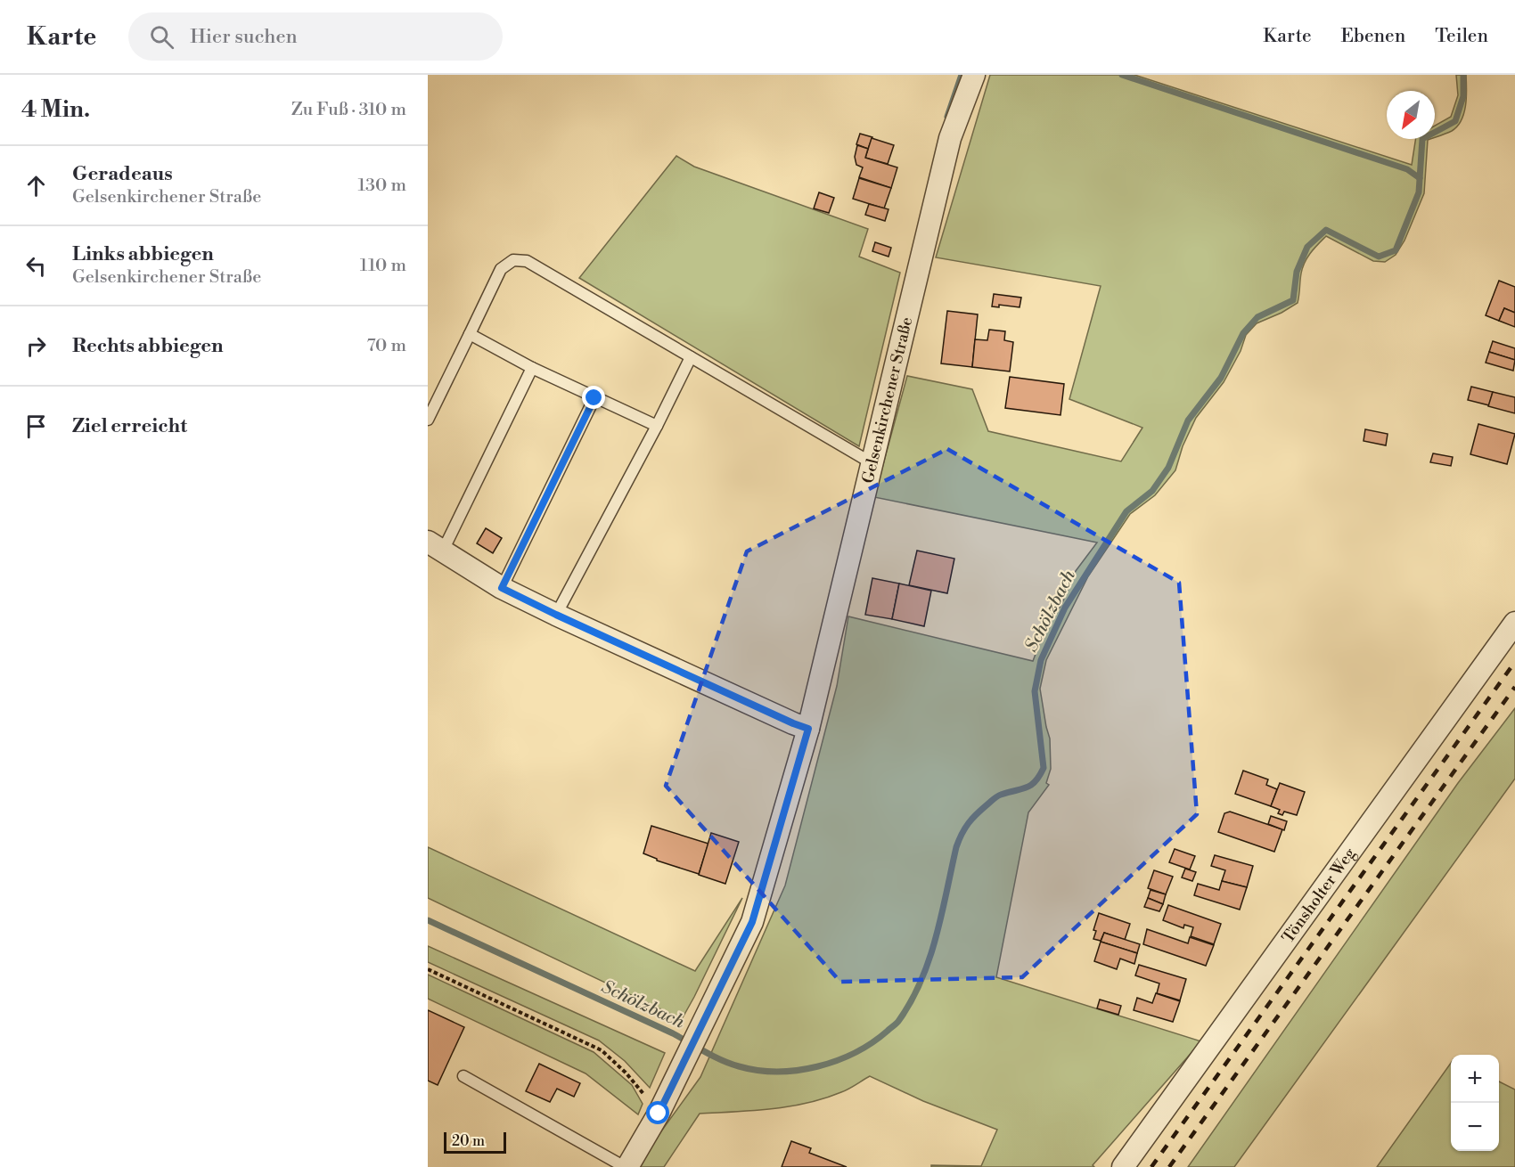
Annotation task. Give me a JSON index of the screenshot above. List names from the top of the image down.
{
  "streets": {
    "street": ["Gelsenkirchener Straße", "Tönsholter Weg"]
  },
  "water": ["Schölzbach"],
  "scale_bar": "20 m",
  "north": "bottom left",
  "page": {
    "header": "Karte",
    "search": "Hier suchen",
    "nav": ["Karte", "Ebenen", "Teilen"],
    "heading": ["4 Min.", "Zu Fuß · 310 m"],
    "list": [
      ["Geradeaus", "Gelsenkirchener Straße", "130 m"],
      ["Links abbiegen", "Gelsenkirchener Straße", "110 m"],
      ["Rechts abbiegen", "70 m"],
      "Ziel erreicht"
    ],
    "map_buttons": ["+", "−"],
    "scale": "20 m"
  }
}
